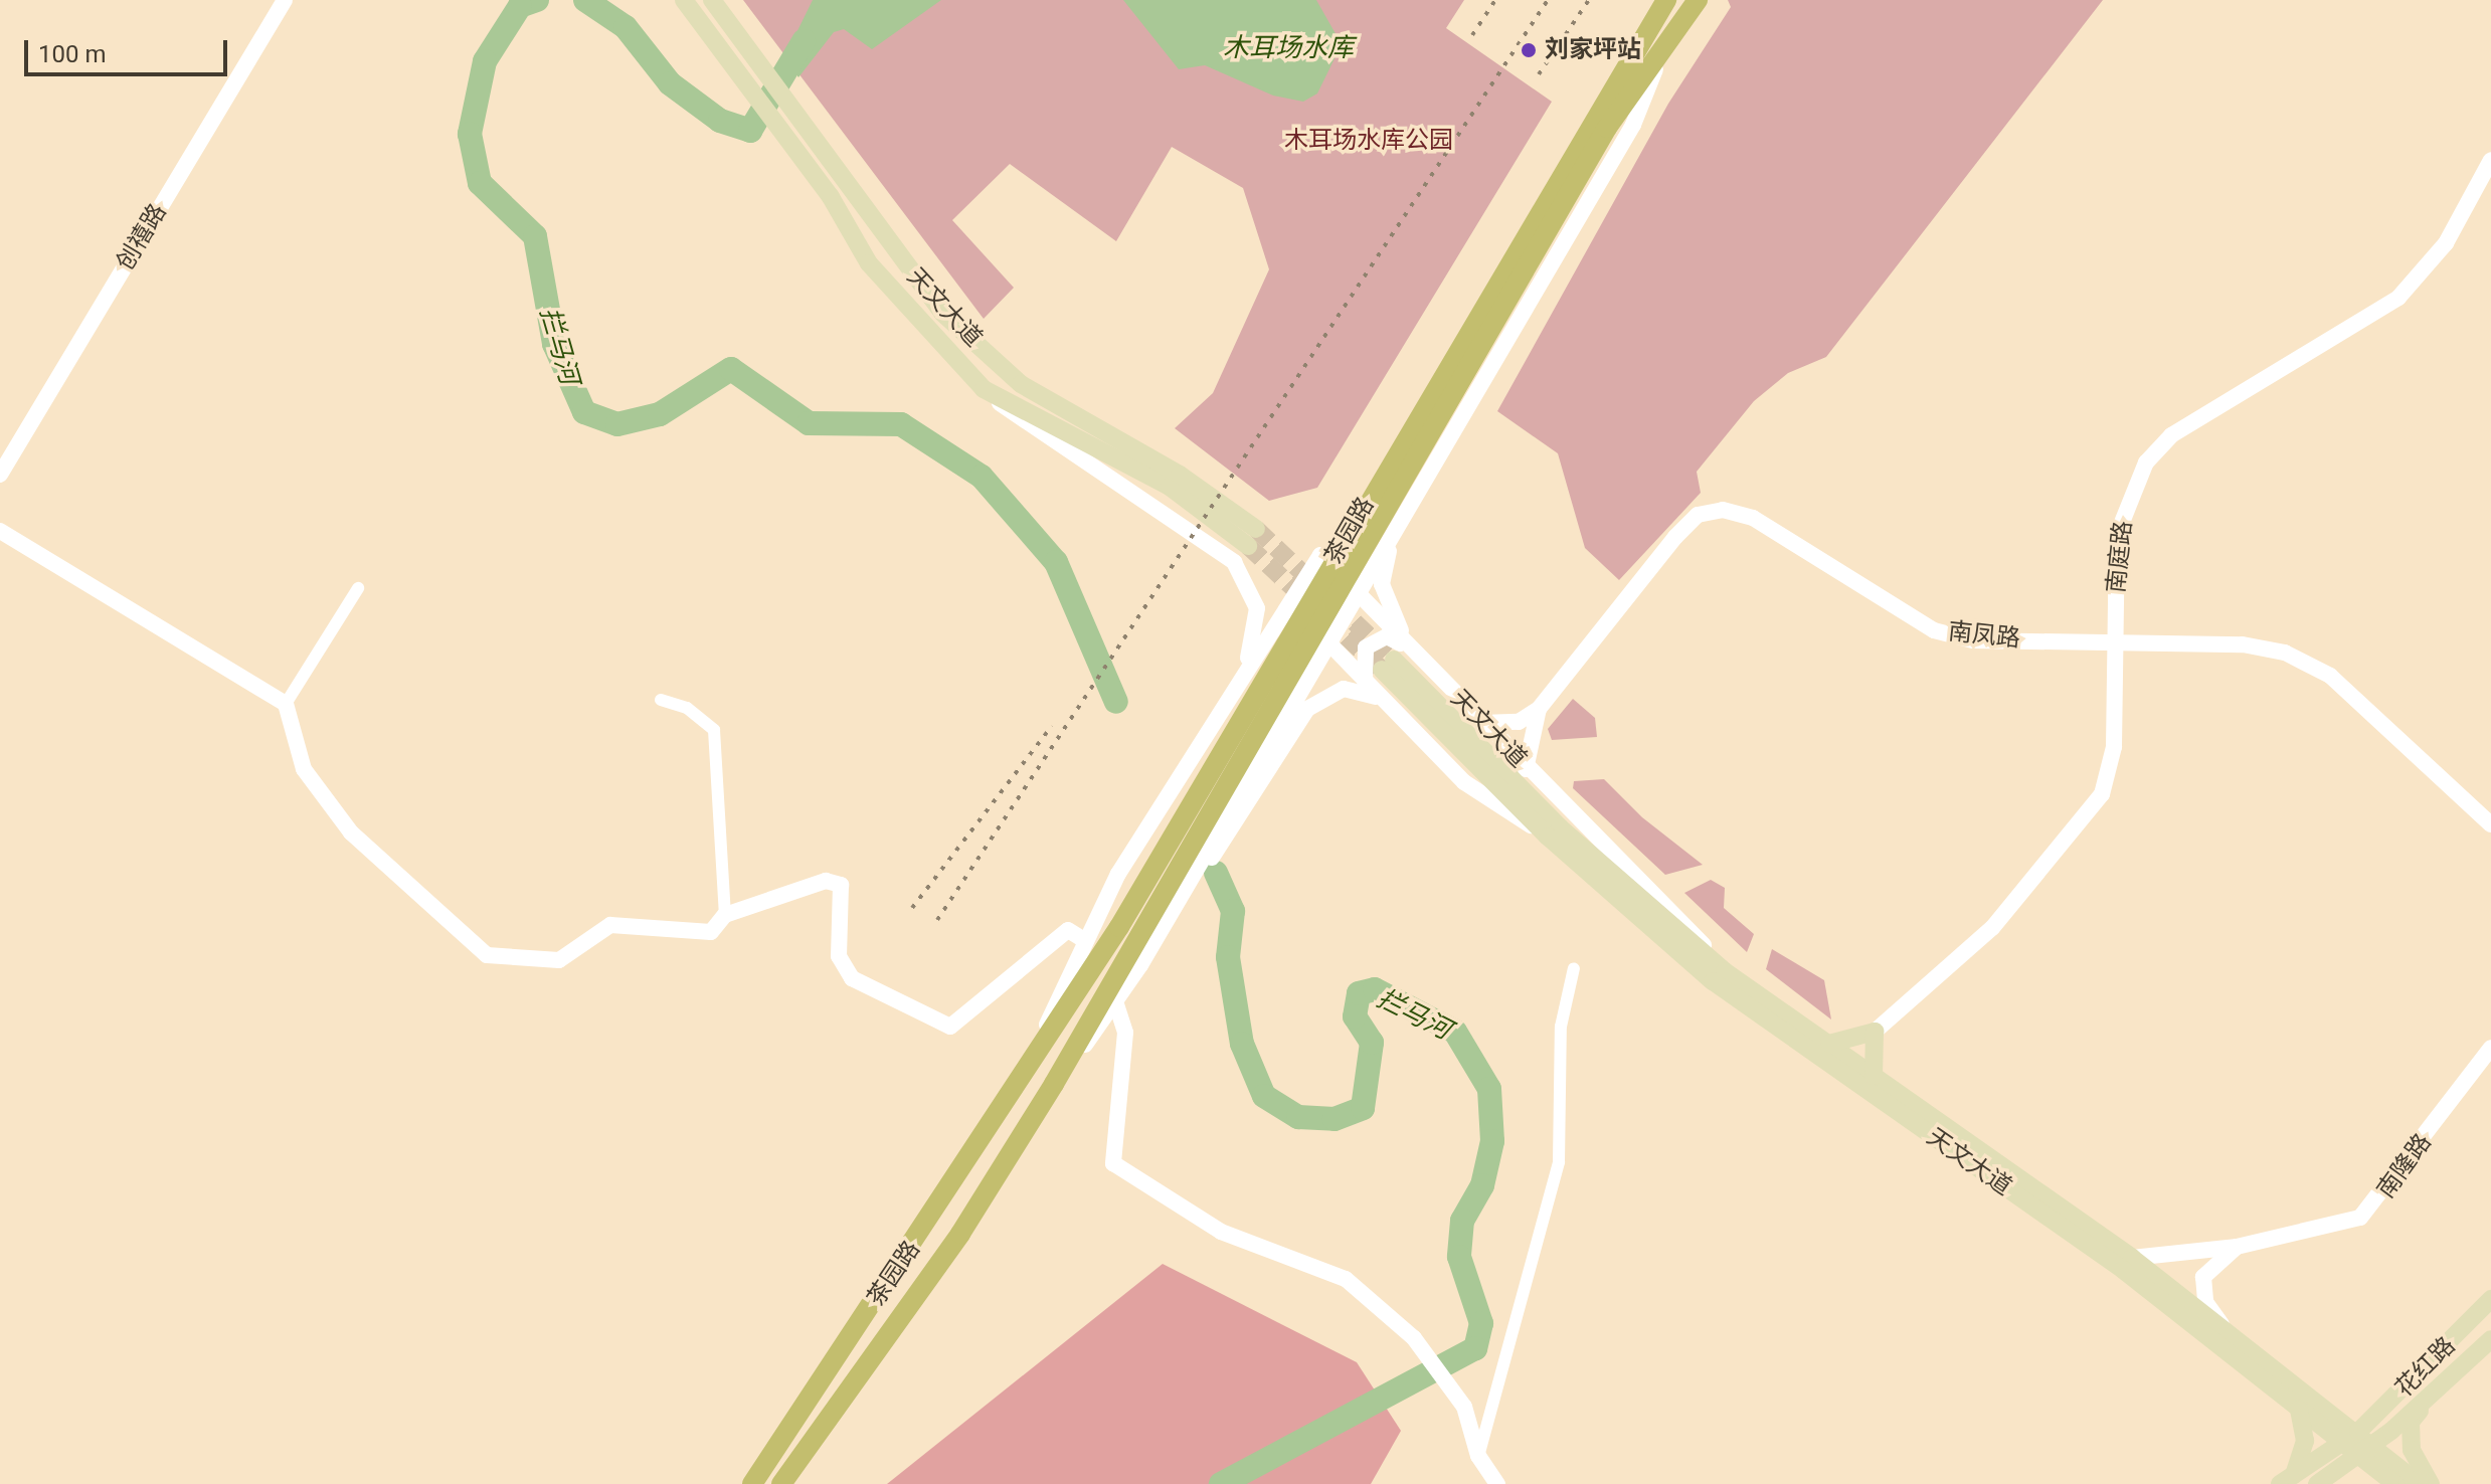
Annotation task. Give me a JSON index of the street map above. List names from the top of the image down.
{
  "streets": {
    "main road": ["天文大道", "茶园路", "花红路"],
    "street": [
      "创禧路",
      "南庭路",
      "南凤路",
      "南隆路"
    ]
  },
  "crossings": [
    ["天文大道", "茶园路"],
    ["天文大道", "南隆路"],
    ["天文大道", "花红路"],
    ["南庭路", "南凤路"]
  ],
  "water": ["木耳场水库", "拦马河"],
  "parks": ["木耳场水库公园"],
  "places": ["刘家坪站"],
  "scale_bar": "100 m"
}
